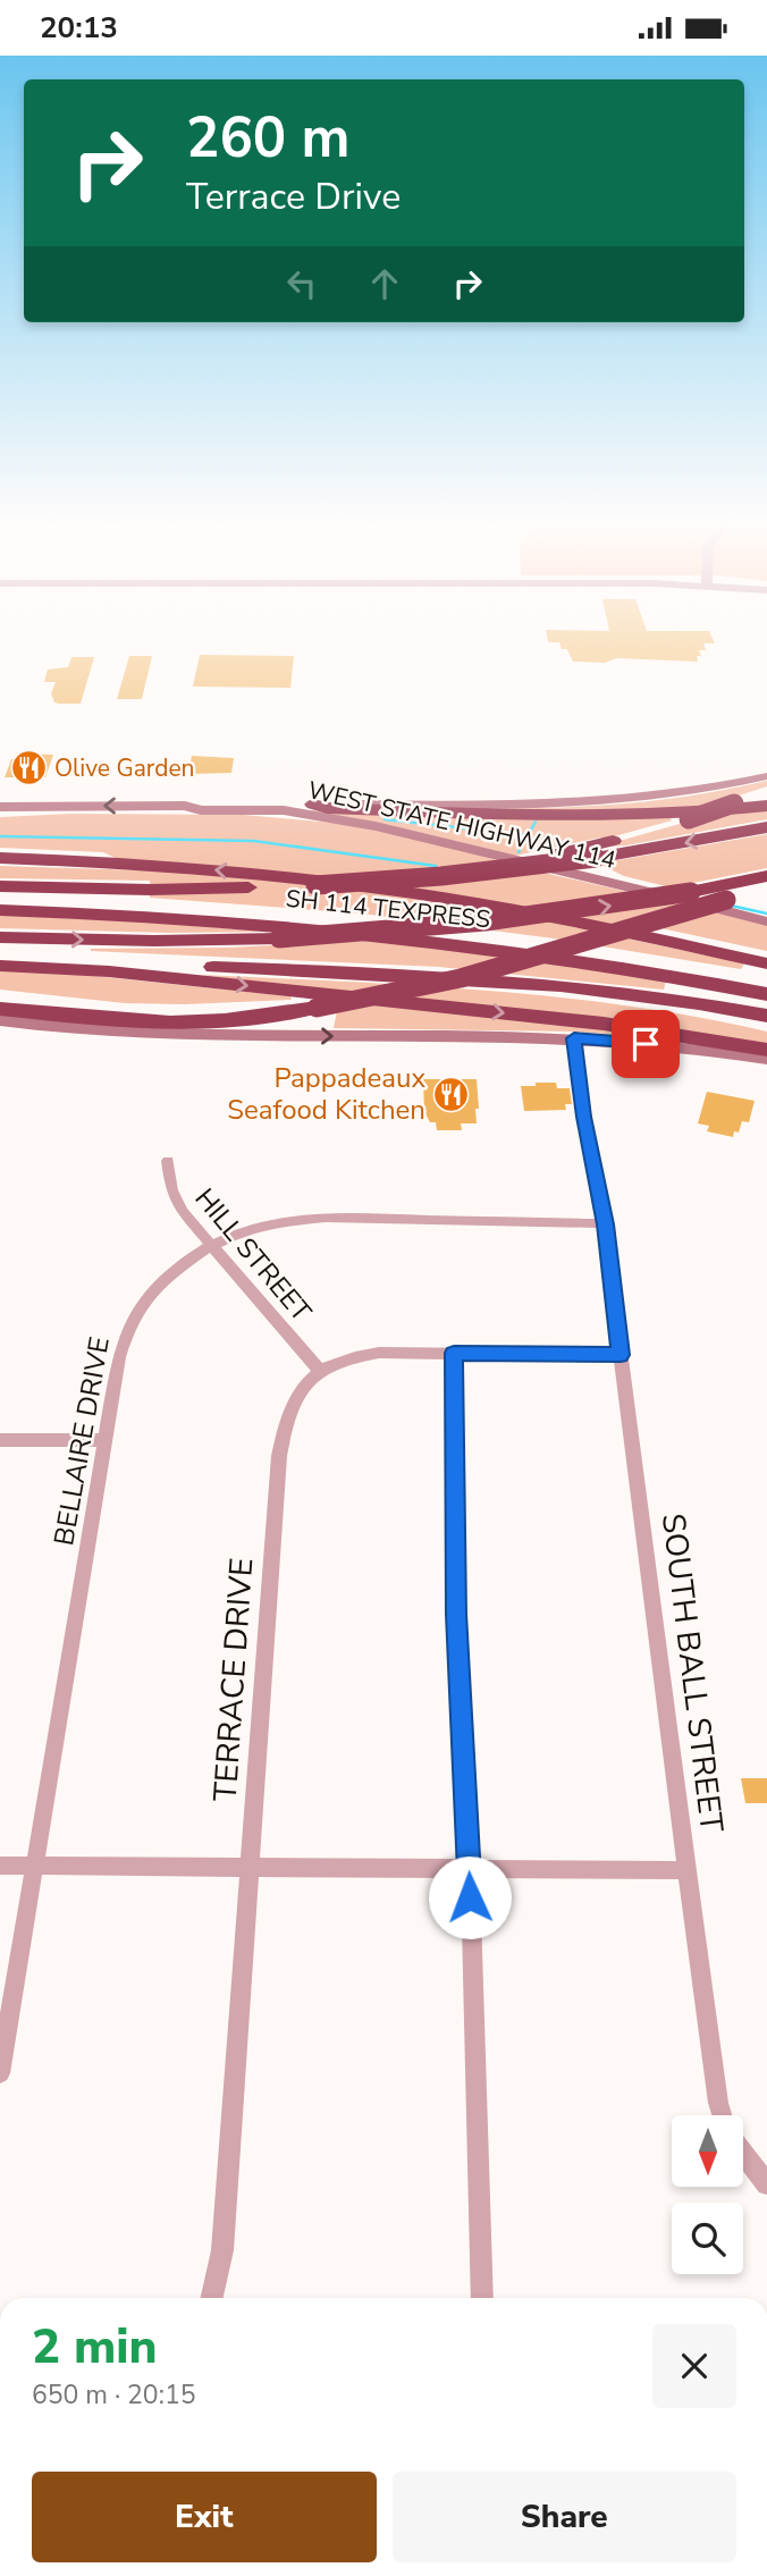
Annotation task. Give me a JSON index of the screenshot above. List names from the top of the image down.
{
  "streets": {
    "highway": ["SH 114 TEXPRESS"],
    "main road": ["WEST STATE HIGHWAY 114"],
    "street": [
      "HILL STREET",
      "BELLAIRE DRIVE",
      "SOUTH BALL STREET",
      "TERRACE DRIVE"
    ]
  },
  "crossings": [
    ["HILL STREET", "BELLAIRE DRIVE"],
    ["HILL STREET", "TERRACE DRIVE"],
    ["BELLAIRE DRIVE", "SOUTH BALL STREET"],
    ["SOUTH BALL STREET", "TERRACE DRIVE"]
  ],
  "places": {
    "restaurant": ["Olive Garden", "Pappadeaux Seafood Kitchen"]
  },
  "north": "bottom",
  "page": {
    "status": "20:13",
    "turn": ["260 m", "Terrace Drive"],
    "heading": ["2 min", "650 m · 20:15"],
    "buttons": ["Exit", "Share"]
  }
}
